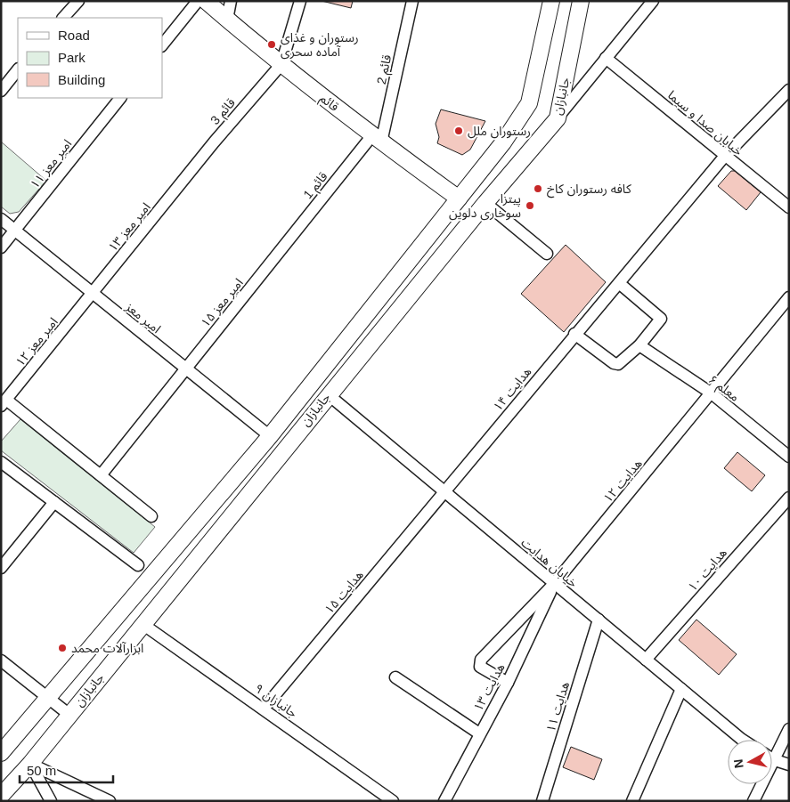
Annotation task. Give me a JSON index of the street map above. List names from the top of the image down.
{
  "streets": {
    "main road": ["جانبازان", "قائم"],
    "street": [
      "قائم 2",
      "قائم 3",
      "خیابان صدا و سیما",
      "امیر معز ۱۱",
      "قائم 1",
      "امیر معز ۱۳",
      "امیر معز ۱۵",
      "امیر معز",
      "امیر معز ۱۲",
      "معلم ۶",
      "هدایت ۱۴",
      "هدایت ۱۲",
      "خیابان هدایت",
      "هدایت ۱۰",
      "هدایت ۱۵",
      "هدایت ۱۳",
      "جانبازان ۹",
      "هدایت ۱۱"
    ]
  },
  "crossings": [
    ["قائم 2", "قائم"],
    ["قائم 2", "قائم 1"],
    ["جانبازان", "قائم"],
    ["جانبازان", "امیر معز"],
    ["جانبازان", "خیابان هدایت"],
    ["جانبازان", "جانبازان ۹"],
    ["قائم", "قائم 3"],
    ["قائم", "قائم 1"],
    ["قائم 3", "امیر معز ۱۳"],
    ["خیابان صدا و سیما", "هدایت ۱۴"],
    ["امیر معز ۱۱", "امیر معز"],
    ["قائم 1", "امیر معز ۱۵"],
    ["امیر معز ۱۳", "امیر معز"],
    ["امیر معز ۱۳", "امیر معز ۱۲"],
    ["امیر معز ۱۵", "امیر معز"],
    ["امیر معز", "امیر معز ۱۲"],
    ["معلم ۶", "هدایت ۱۲"],
    ["هدایت ۱۴", "خیابان هدایت"],
    ["هدایت ۱۴", "هدایت ۱۵"],
    ["هدایت ۱۲", "خیابان هدایت"],
    ["هدایت ۱۲", "هدایت ۱۳"],
    ["خیابان هدایت", "هدایت ۱۰"],
    ["خیابان هدایت", "هدایت ۱۵"],
    ["خیابان هدایت", "هدایت ۱۳"],
    ["خیابان هدایت", "هدایت ۱۱"],
    ["هدایت ۱۵", "جانبازان ۹"]
  ],
  "places": [
    "رستوران و غذای آماده سحری",
    "رستوران ملل",
    "کافه رستوران کاخ",
    "پیتزا سوخاری دلوین",
    "ابزارآلات محمد"
  ],
  "legend": ["Road", "Park", "Building"],
  "scale_bar": "50 m",
  "north": "left"
}
